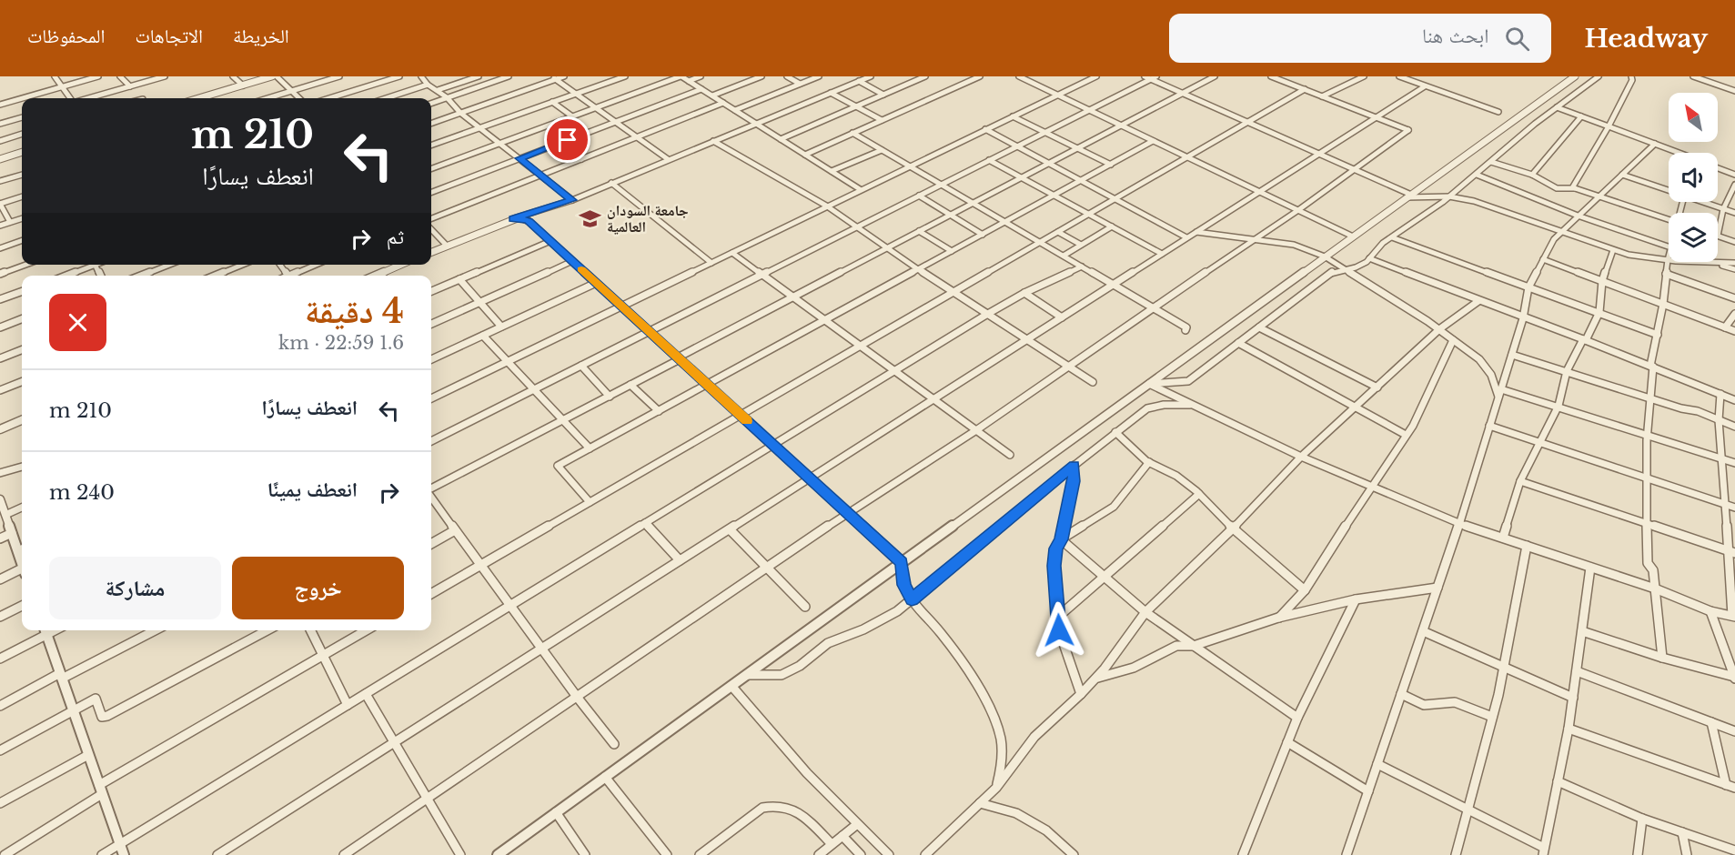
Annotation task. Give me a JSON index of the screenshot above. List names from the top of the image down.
{
  "places": {
    "school or university": ["جامعة السودان العالمية"]
  },
  "north": "top left",
  "page": {
    "header": "Headway",
    "search": "ابحث هنا",
    "nav": ["الخريطة", "الاتجاهات", "المحفوظات"],
    "turn": ["210 m", "انعطف يسارًا"],
    "then": "ثم",
    "heading": ["4 دقيقة", "1.6 km · 22:59"],
    "list": [
      {
        "name": "انعطف يسارًا",
        "value": "210 m"
      },
      {
        "name": "انعطف يمينًا",
        "value": "240 m"
      }
    ],
    "buttons": ["خروج", "مشاركة"]
  }
}
